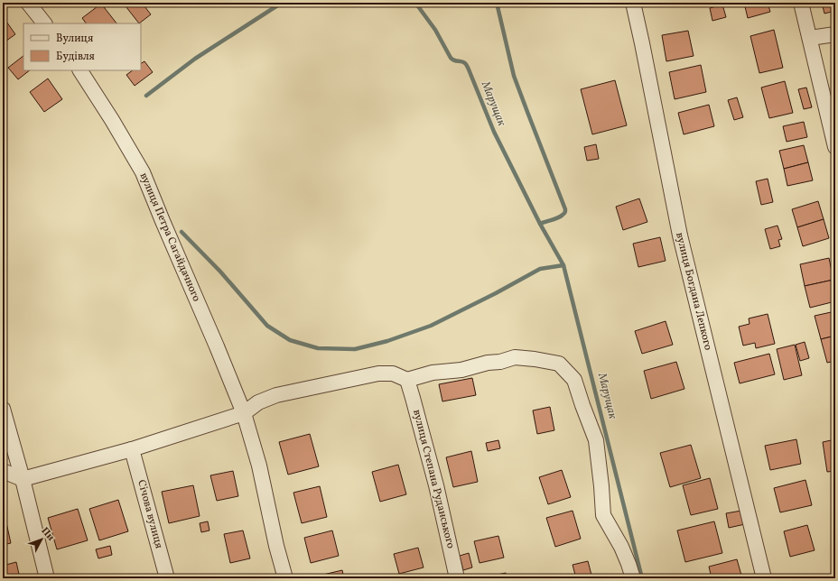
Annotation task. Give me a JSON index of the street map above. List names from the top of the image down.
{
  "streets": {
    "street": [
      "вулиця Петра Сагайдачного",
      "вулиця Богдана Лепкого",
      "вулиця Степана Руданського",
      "Січова вулиця"
    ]
  },
  "water": ["Марущак"],
  "legend": ["Вулиця", "Будівля"],
  "north": "top right"
}
